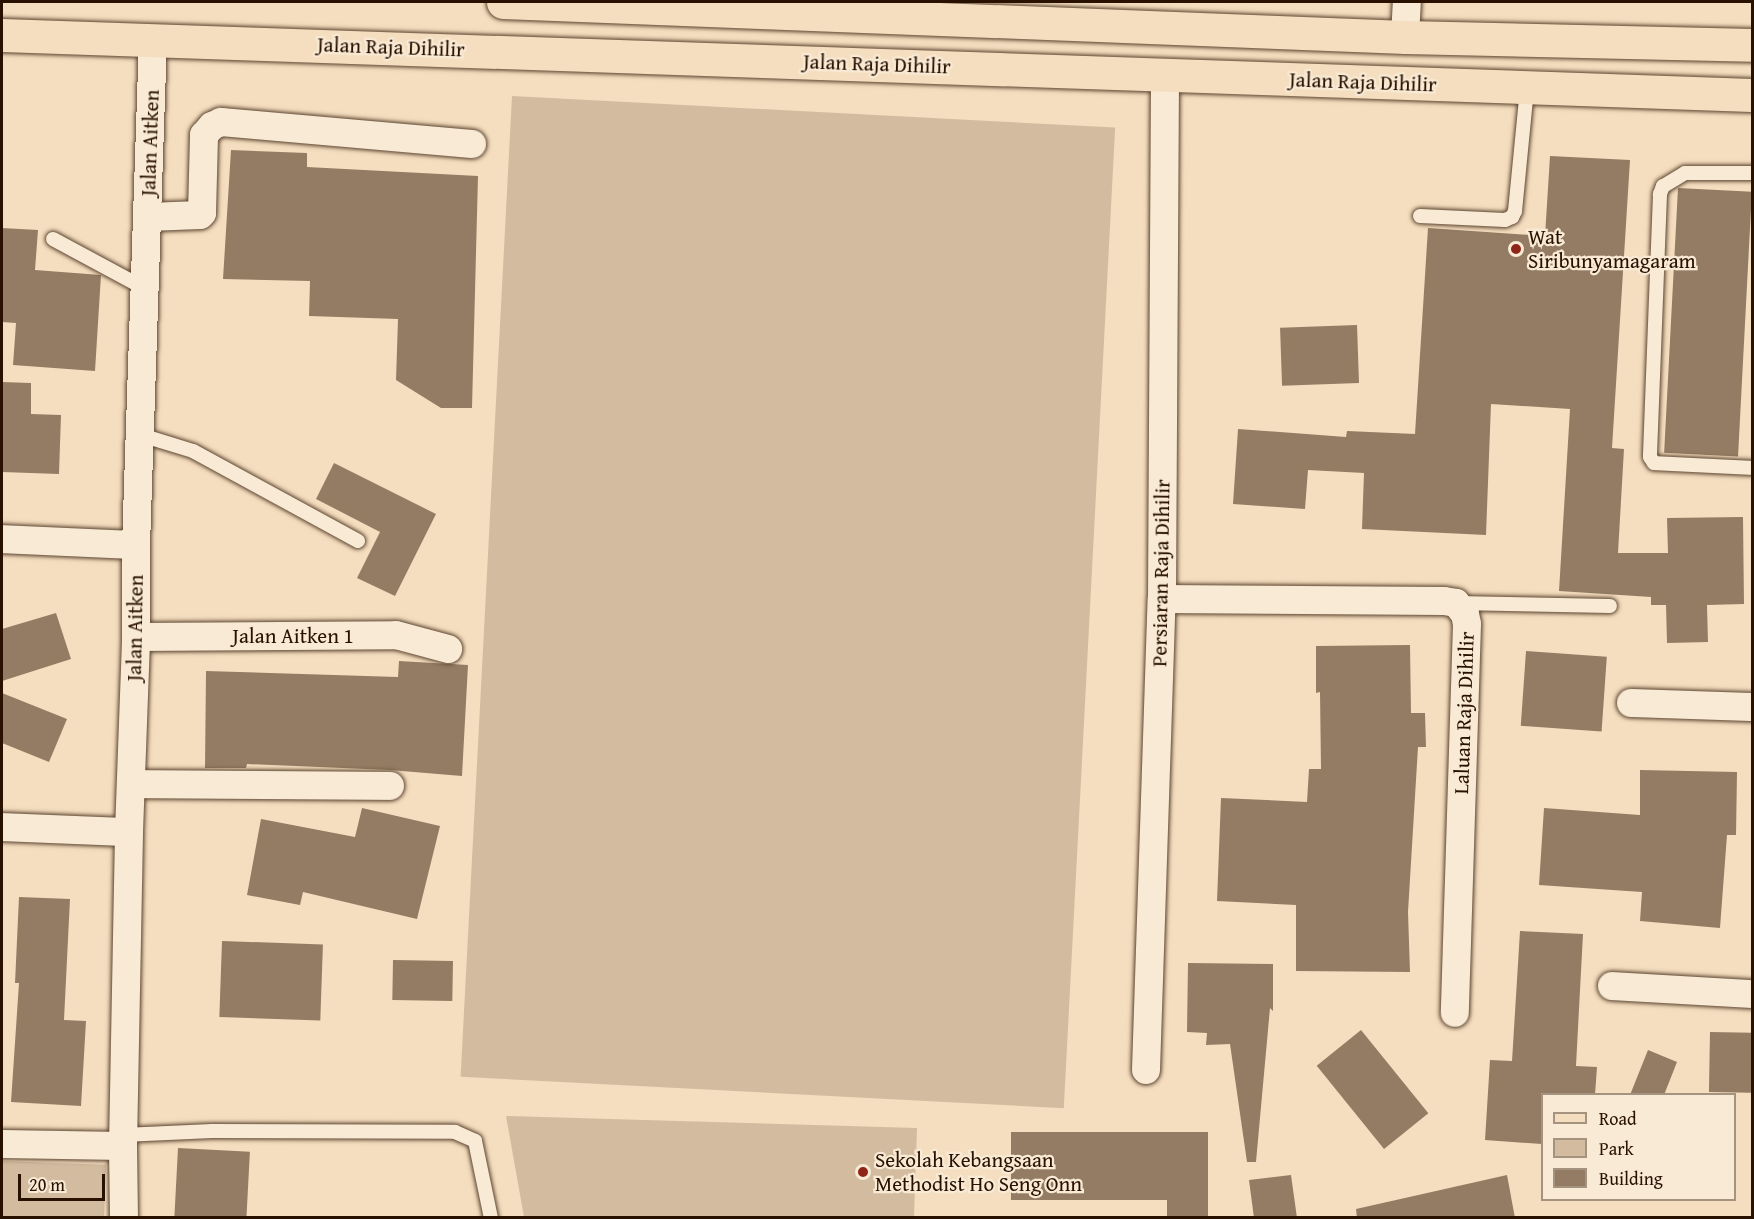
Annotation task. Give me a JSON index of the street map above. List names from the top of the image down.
{
  "streets": {
    "main road": ["Jalan Raja Dihilir"],
    "street": [
      "Jalan Aitken",
      "Persiaran Raja Dihilir",
      "Jalan Aitken 1",
      "Laluan Raja Dihilir"
    ]
  },
  "crossings": [
    ["Jalan Raja Dihilir", "Jalan Aitken"],
    ["Jalan Raja Dihilir", "Persiaran Raja Dihilir"],
    ["Jalan Aitken", "Jalan Aitken 1"],
    ["Persiaran Raja Dihilir", "Laluan Raja Dihilir"]
  ],
  "places": ["Wat Siribunyamagaram", "Sekolah Kebangsaan Methodist Ho Seng Onn"],
  "legend": ["Road", "Park", "Building"],
  "scale_bar": "20 m"
}
